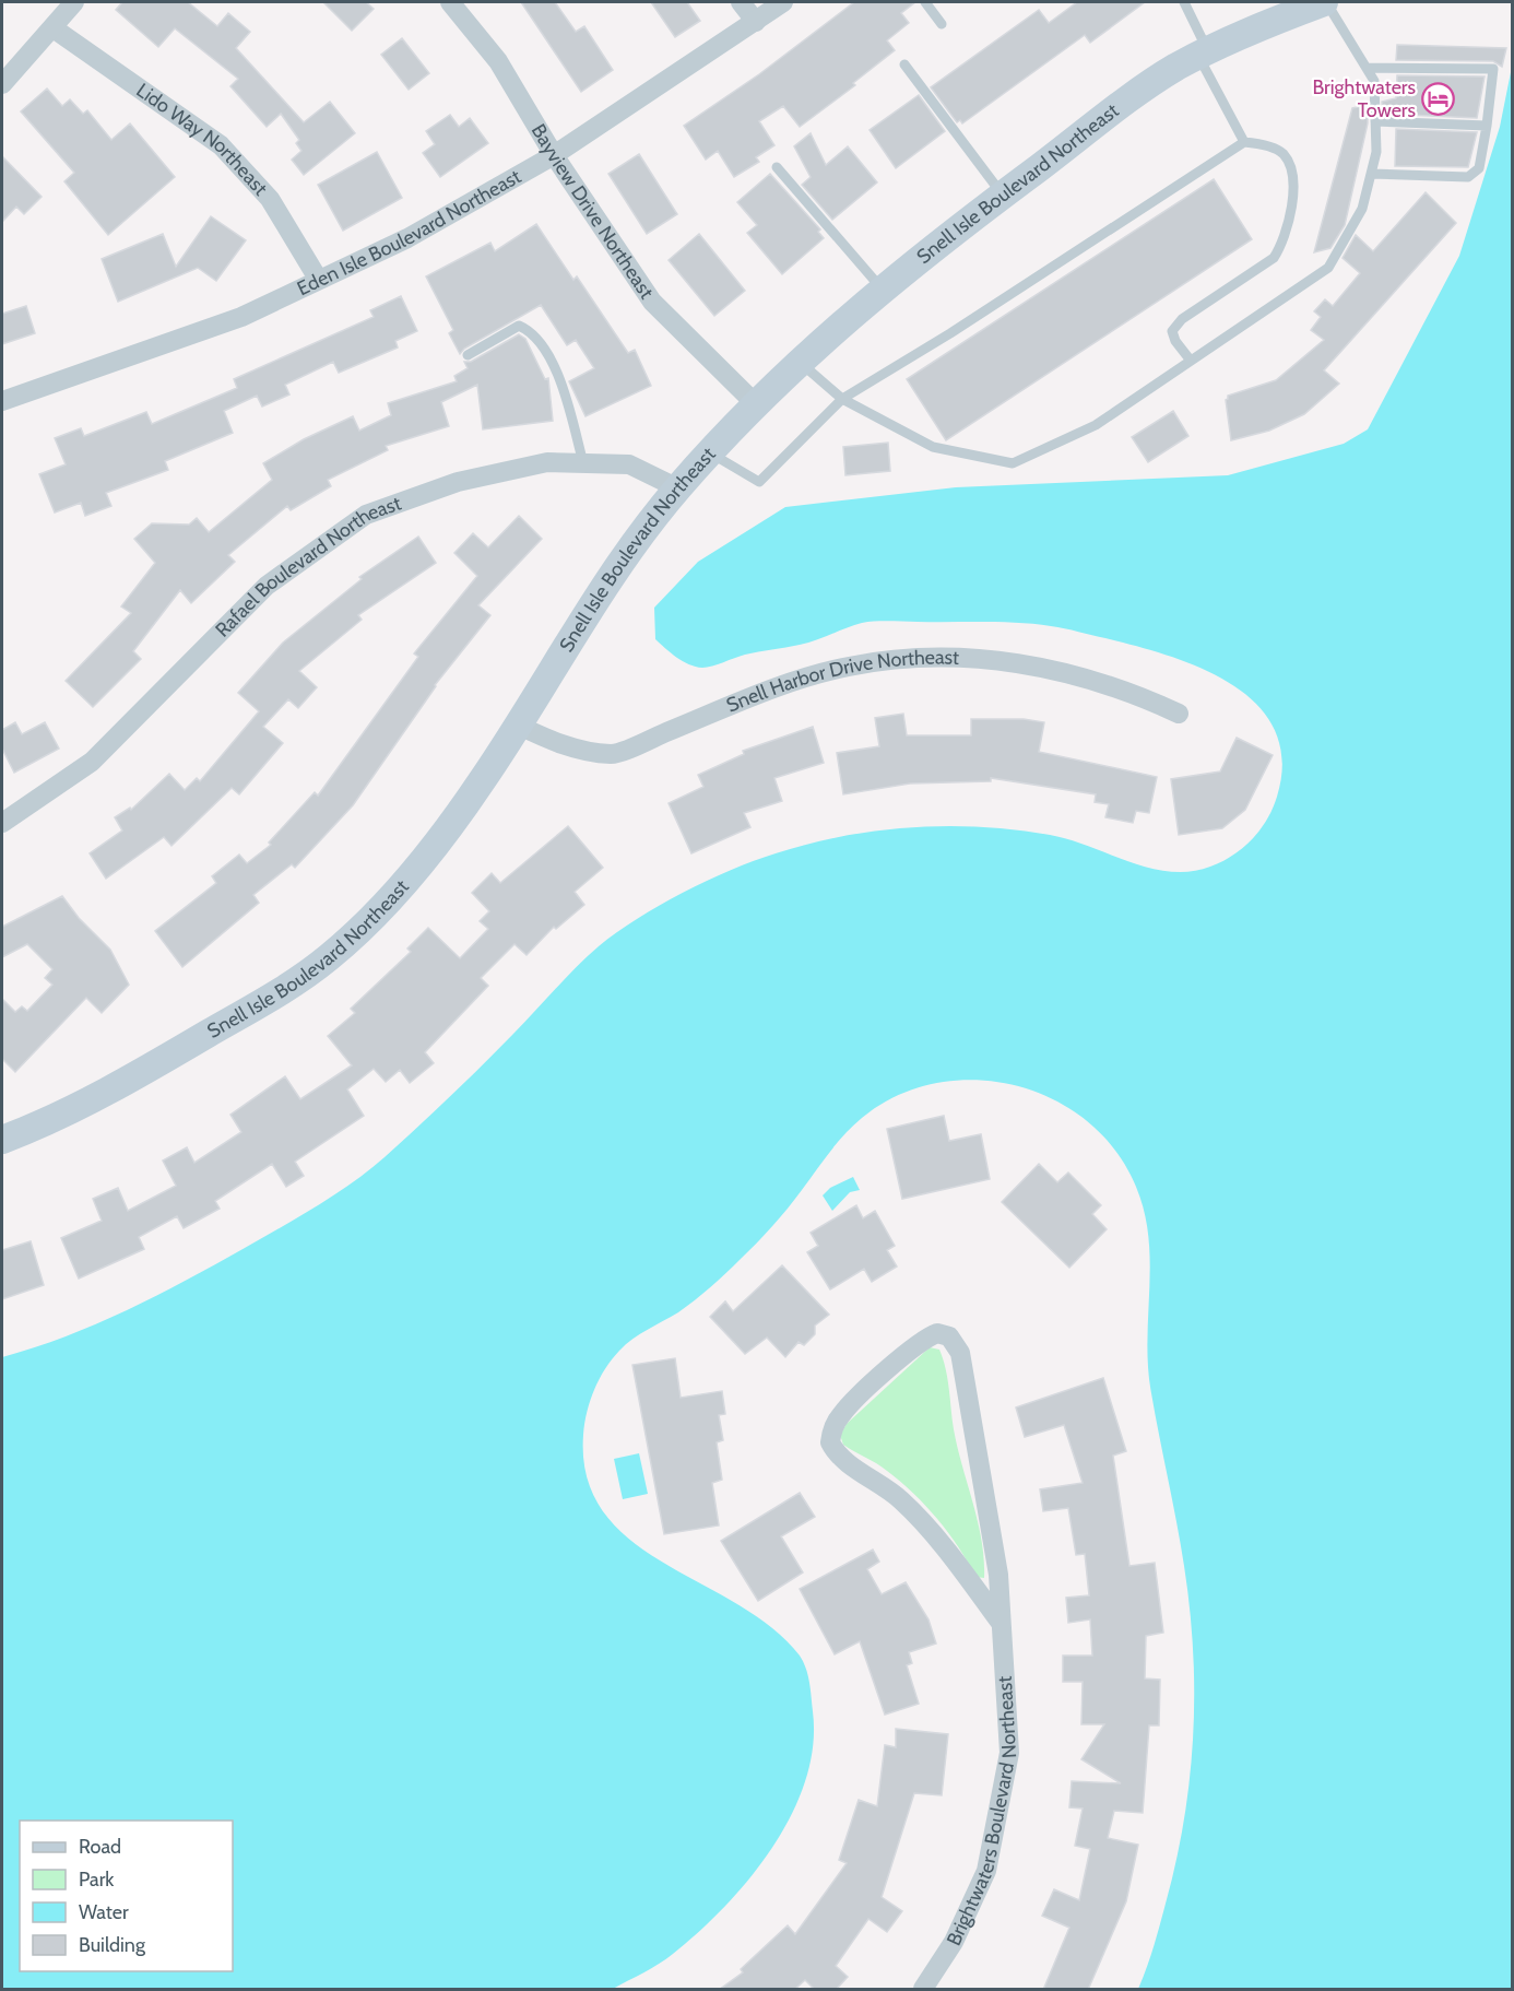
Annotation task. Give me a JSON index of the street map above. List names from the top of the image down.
{
  "streets": {
    "street": [
      "Lido Way Northeast",
      "Snell Isle Boulevard Northeast",
      "Bayview Drive Northeast",
      "Eden Isle Boulevard Northeast",
      "Rafael Boulevard Northeast",
      "Snell Harbor Drive Northeast",
      "Brightwaters Boulevard Northeast"
    ]
  },
  "crossings": [
    ["Lido Way Northeast", "Eden Isle Boulevard Northeast"],
    ["Snell Isle Boulevard Northeast", "Bayview Drive Northeast"],
    ["Snell Isle Boulevard Northeast", "Rafael Boulevard Northeast"],
    ["Snell Isle Boulevard Northeast", "Snell Harbor Drive Northeast"],
    ["Bayview Drive Northeast", "Eden Isle Boulevard Northeast"]
  ],
  "places": {
    "hotel": ["Brightwaters Towers"]
  },
  "legend": [
    "Road",
    "Park",
    "Water",
    "Building"
  ]
}
